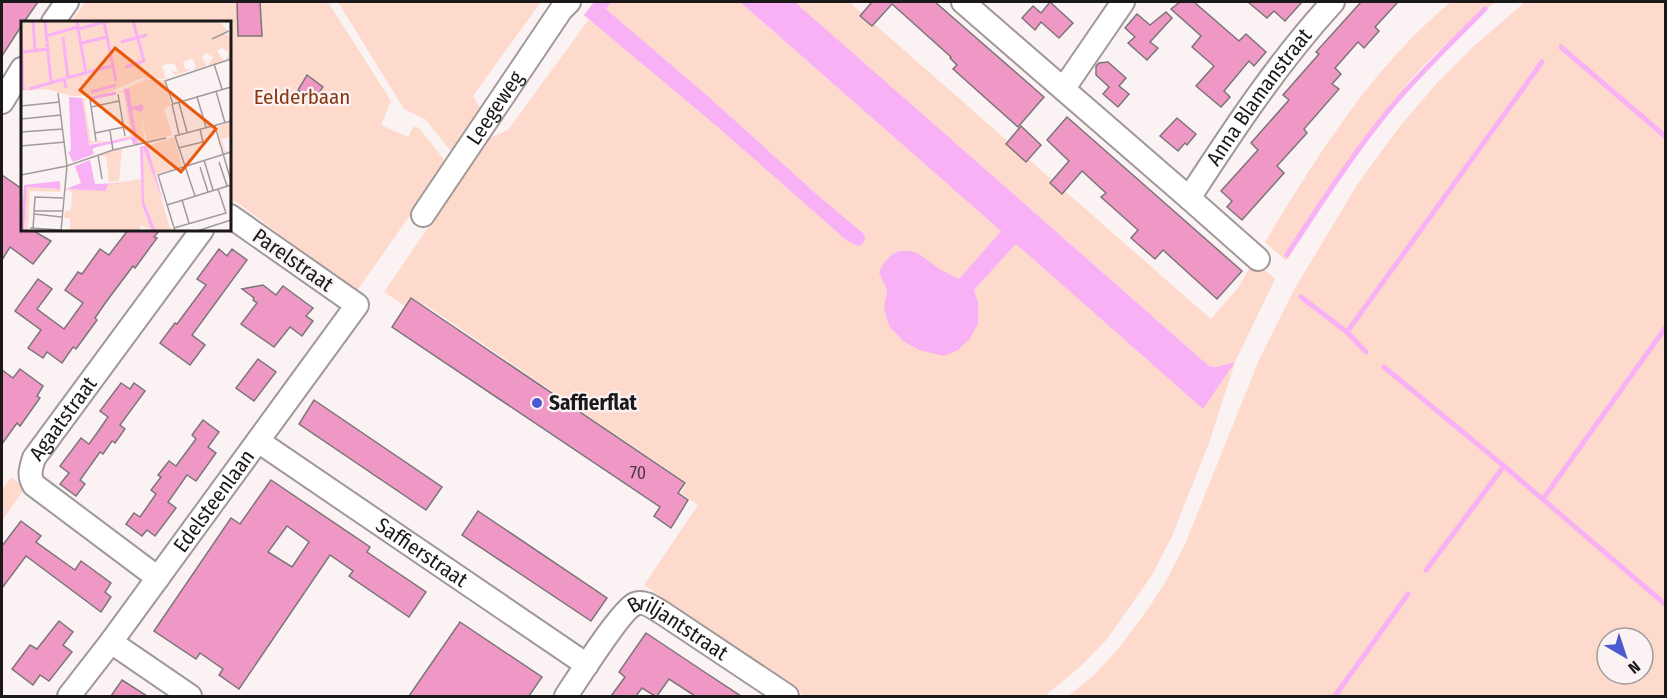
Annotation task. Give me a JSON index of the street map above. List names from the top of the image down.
{
  "streets": {
    "street": [
      "Anna Blamanstraat",
      "Leegeweg",
      "Parelstraat",
      "Agaatstraat",
      "Edelsteenlaan",
      "Saffierstraat",
      "Briljantstraat"
    ]
  },
  "crossings": [
    ["Parelstraat", "Edelsteenlaan"],
    ["Agaatstraat", "Edelsteenlaan"],
    ["Edelsteenlaan", "Saffierstraat"],
    ["Saffierstraat", "Briljantstraat"]
  ],
  "parks": ["Eelderbaan"],
  "places": ["Saffierflat"],
  "house_numbers": ["70"],
  "north": "bottom right"
}
